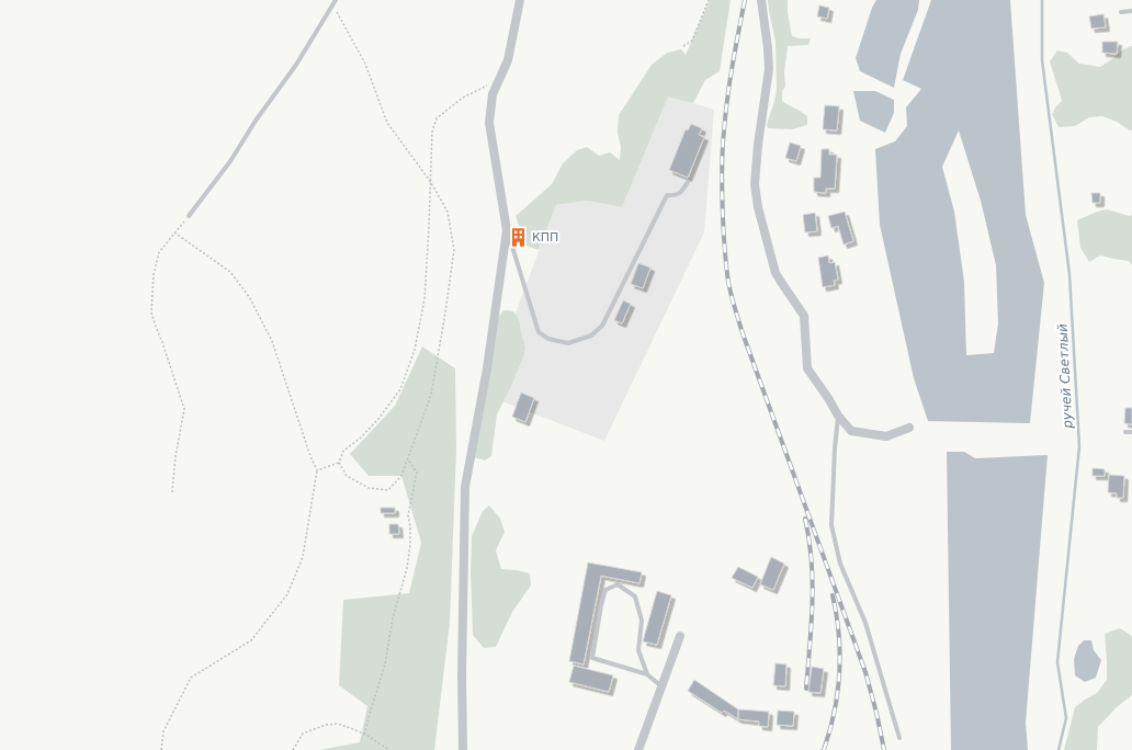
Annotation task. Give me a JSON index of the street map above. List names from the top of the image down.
{
  "water": ["ручей Светлый"],
  "places": {
    "building": ["КПП"]
  }
}
